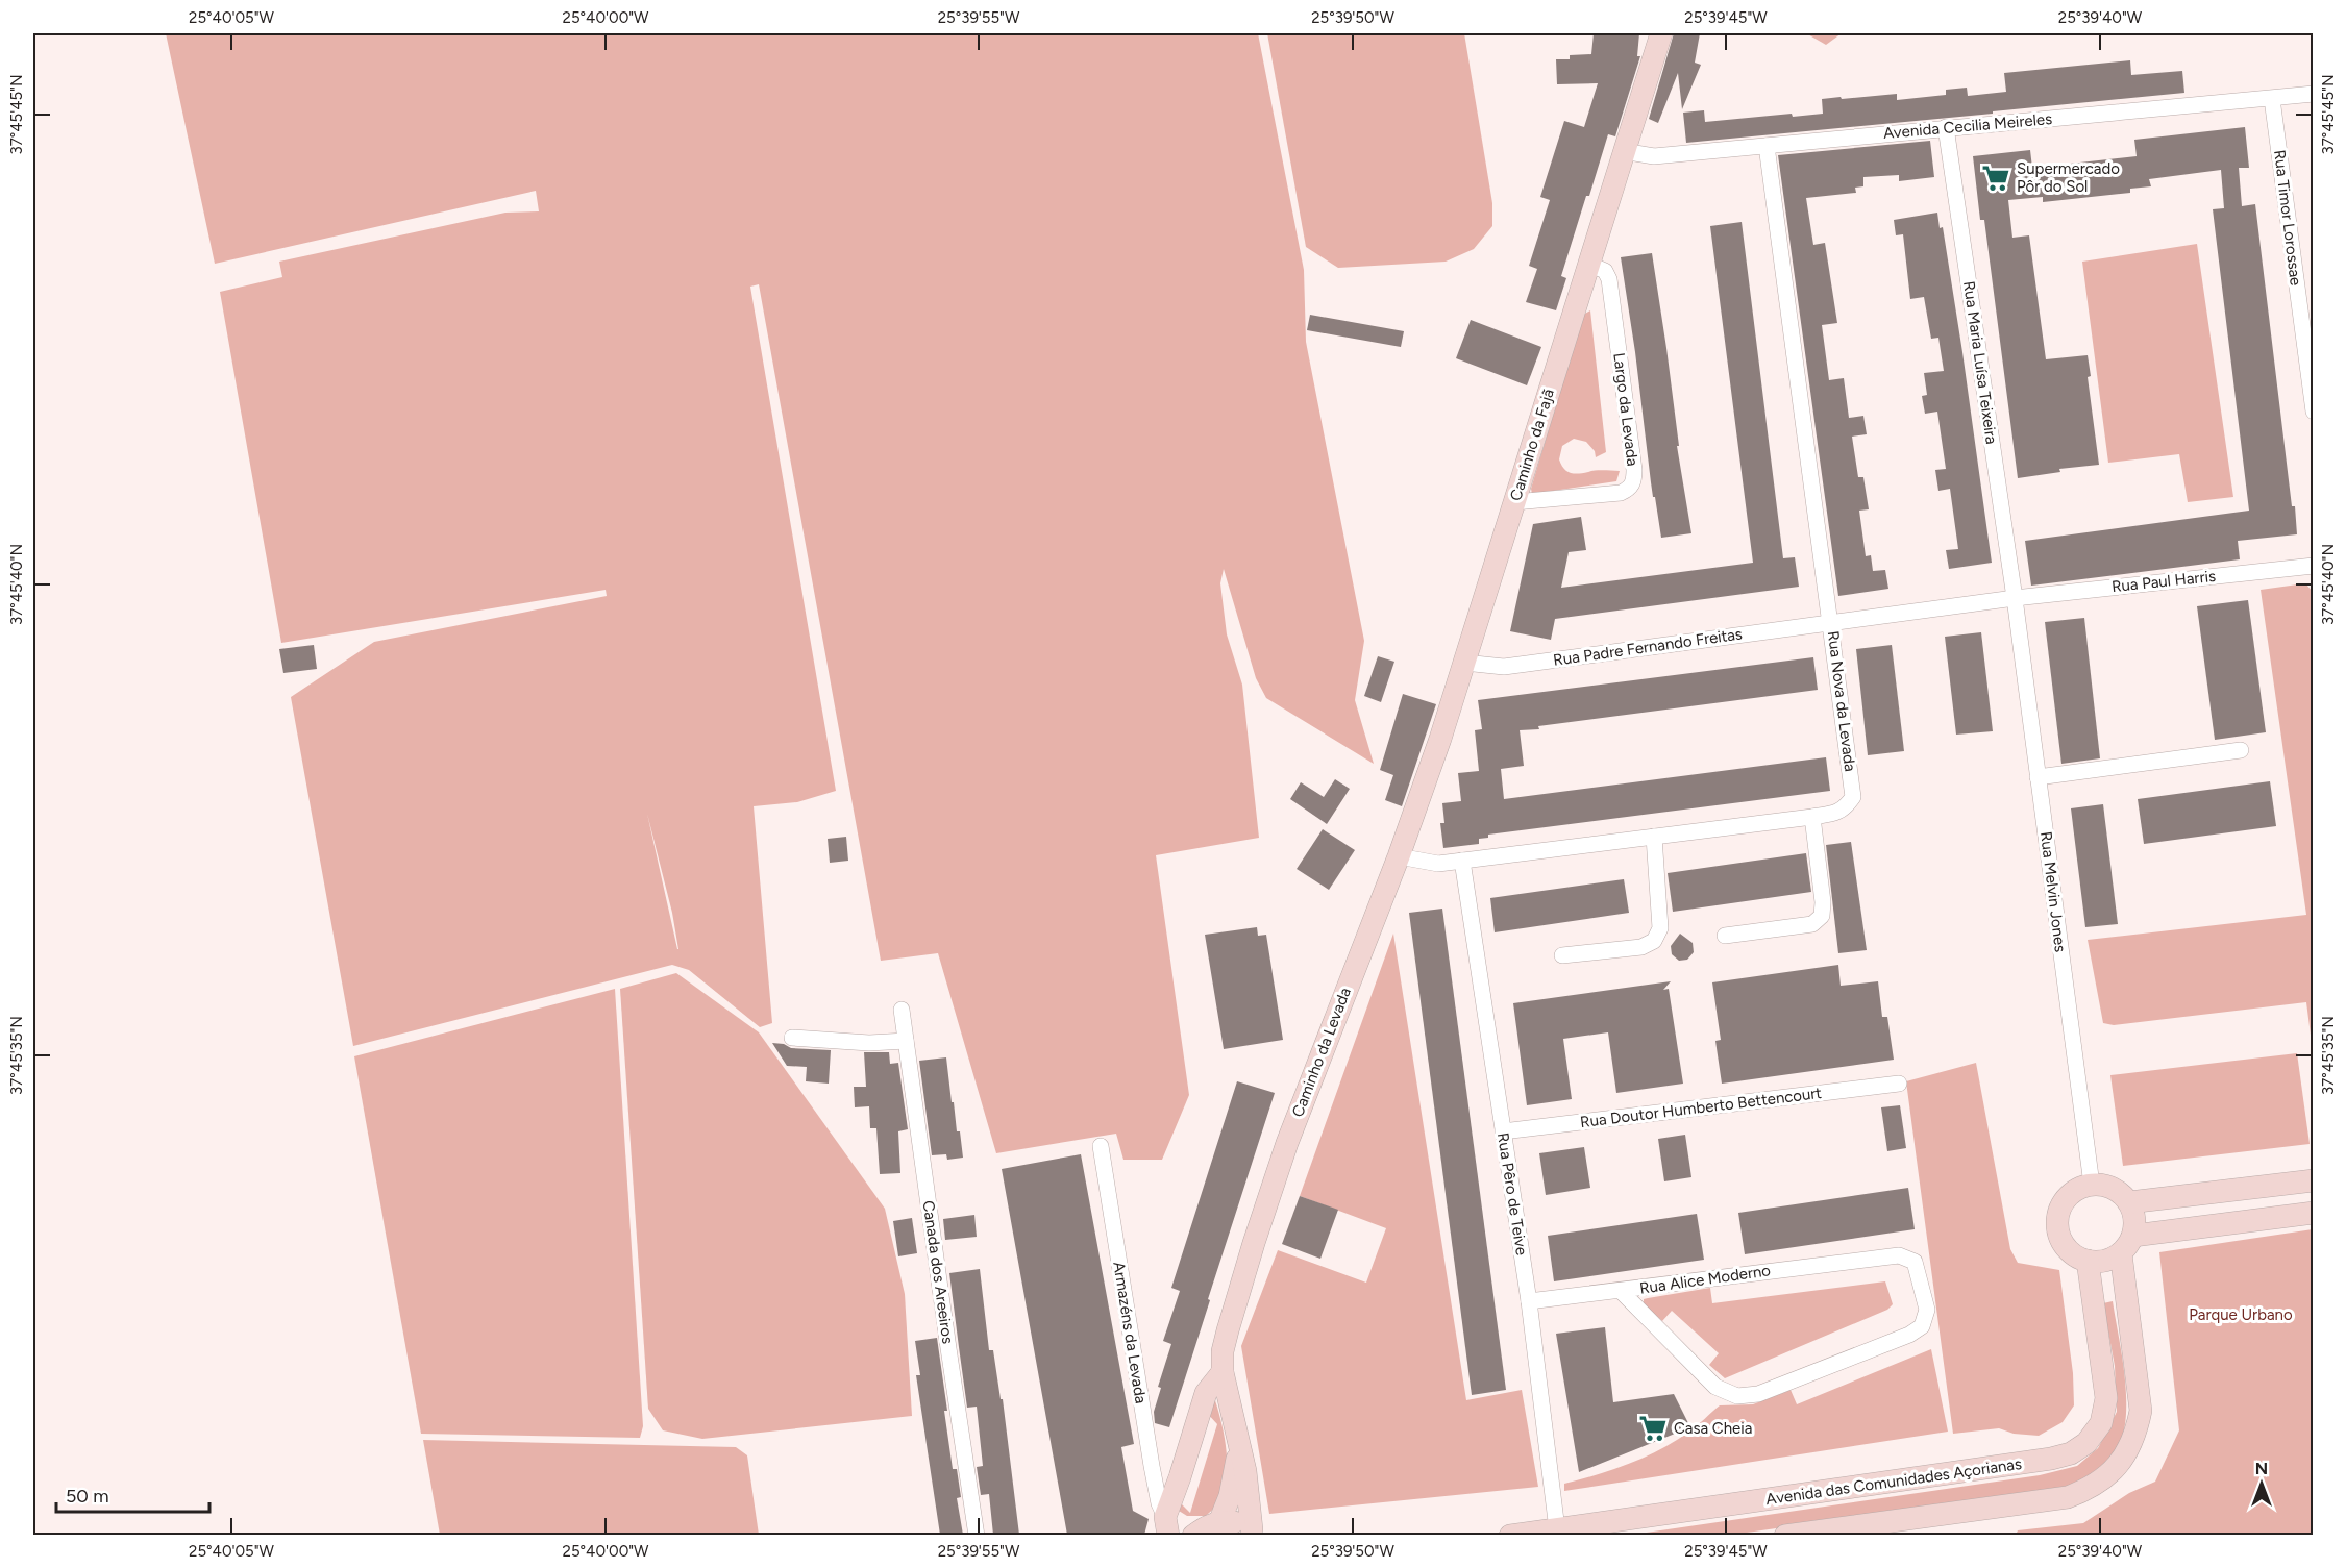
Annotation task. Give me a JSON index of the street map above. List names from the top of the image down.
{
  "streets": {
    "street": [
      "Avenida Cecilia Meireles",
      "Rua Timor Lorossae",
      "Rua Maria Luísa Teixeira",
      "Largo da Levada",
      "Caminho da Fajã",
      "Rua Paul Harris",
      "Rua Padre Fernando Freitas",
      "Rua Nova da Levada",
      "Rua Melvin Jones",
      "Caminho da Levada",
      "Rua Doutor Humberto Bettencourt",
      "Rua Pêro de Teive",
      "Canada dos Areeiros",
      "Rua Alice Moderno",
      "Armazéns da Levada",
      "Avenida das Comunidades Açorianas"
    ]
  },
  "crossings": [
    ["Avenida Cecilia Meireles", "Rua Timor Lorossae"],
    ["Avenida Cecilia Meireles", "Rua Maria Luísa Teixeira"],
    ["Avenida Cecilia Meireles", "Caminho da Fajã"],
    ["Avenida Cecilia Meireles", "Rua Nova da Levada"],
    ["Rua Maria Luísa Teixeira", "Rua Paul Harris"],
    ["Rua Maria Luísa Teixeira", "Rua Melvin Jones"],
    ["Largo da Levada", "Caminho da Fajã"],
    ["Caminho da Fajã", "Rua Padre Fernando Freitas"],
    ["Caminho da Fajã", "Caminho da Levada"],
    ["Rua Paul Harris", "Rua Padre Fernando Freitas"],
    ["Rua Paul Harris", "Rua Nova da Levada"],
    ["Rua Paul Harris", "Rua Melvin Jones"],
    ["Rua Padre Fernando Freitas", "Rua Nova da Levada"],
    ["Rua Nova da Levada", "Caminho da Levada"],
    ["Rua Nova da Levada", "Rua Pêro de Teive"],
    ["Rua Melvin Jones", "Avenida das Comunidades Açorianas"],
    ["Rua Doutor Humberto Bettencourt", "Rua Pêro de Teive"],
    ["Rua Pêro de Teive", "Rua Alice Moderno"],
    ["Rua Pêro de Teive", "Avenida das Comunidades Açorianas"]
  ],
  "parks": ["Parque Urbano"],
  "places": {
    "supermarket": ["Supermercado Pôr do Sol", "Casa Cheia"]
  },
  "scale_bar": "50 m",
  "north": "top",
  "coordinates": [
    "25°40'05\"W",
    "25°40'00\"W",
    "25°39'55\"W",
    "25°39'50\"W",
    "25°39'45\"W",
    "25°39'40\"W",
    "37°45'45\"N",
    "37°45'40\"N",
    "37°45'35\"N"
  ]
}
